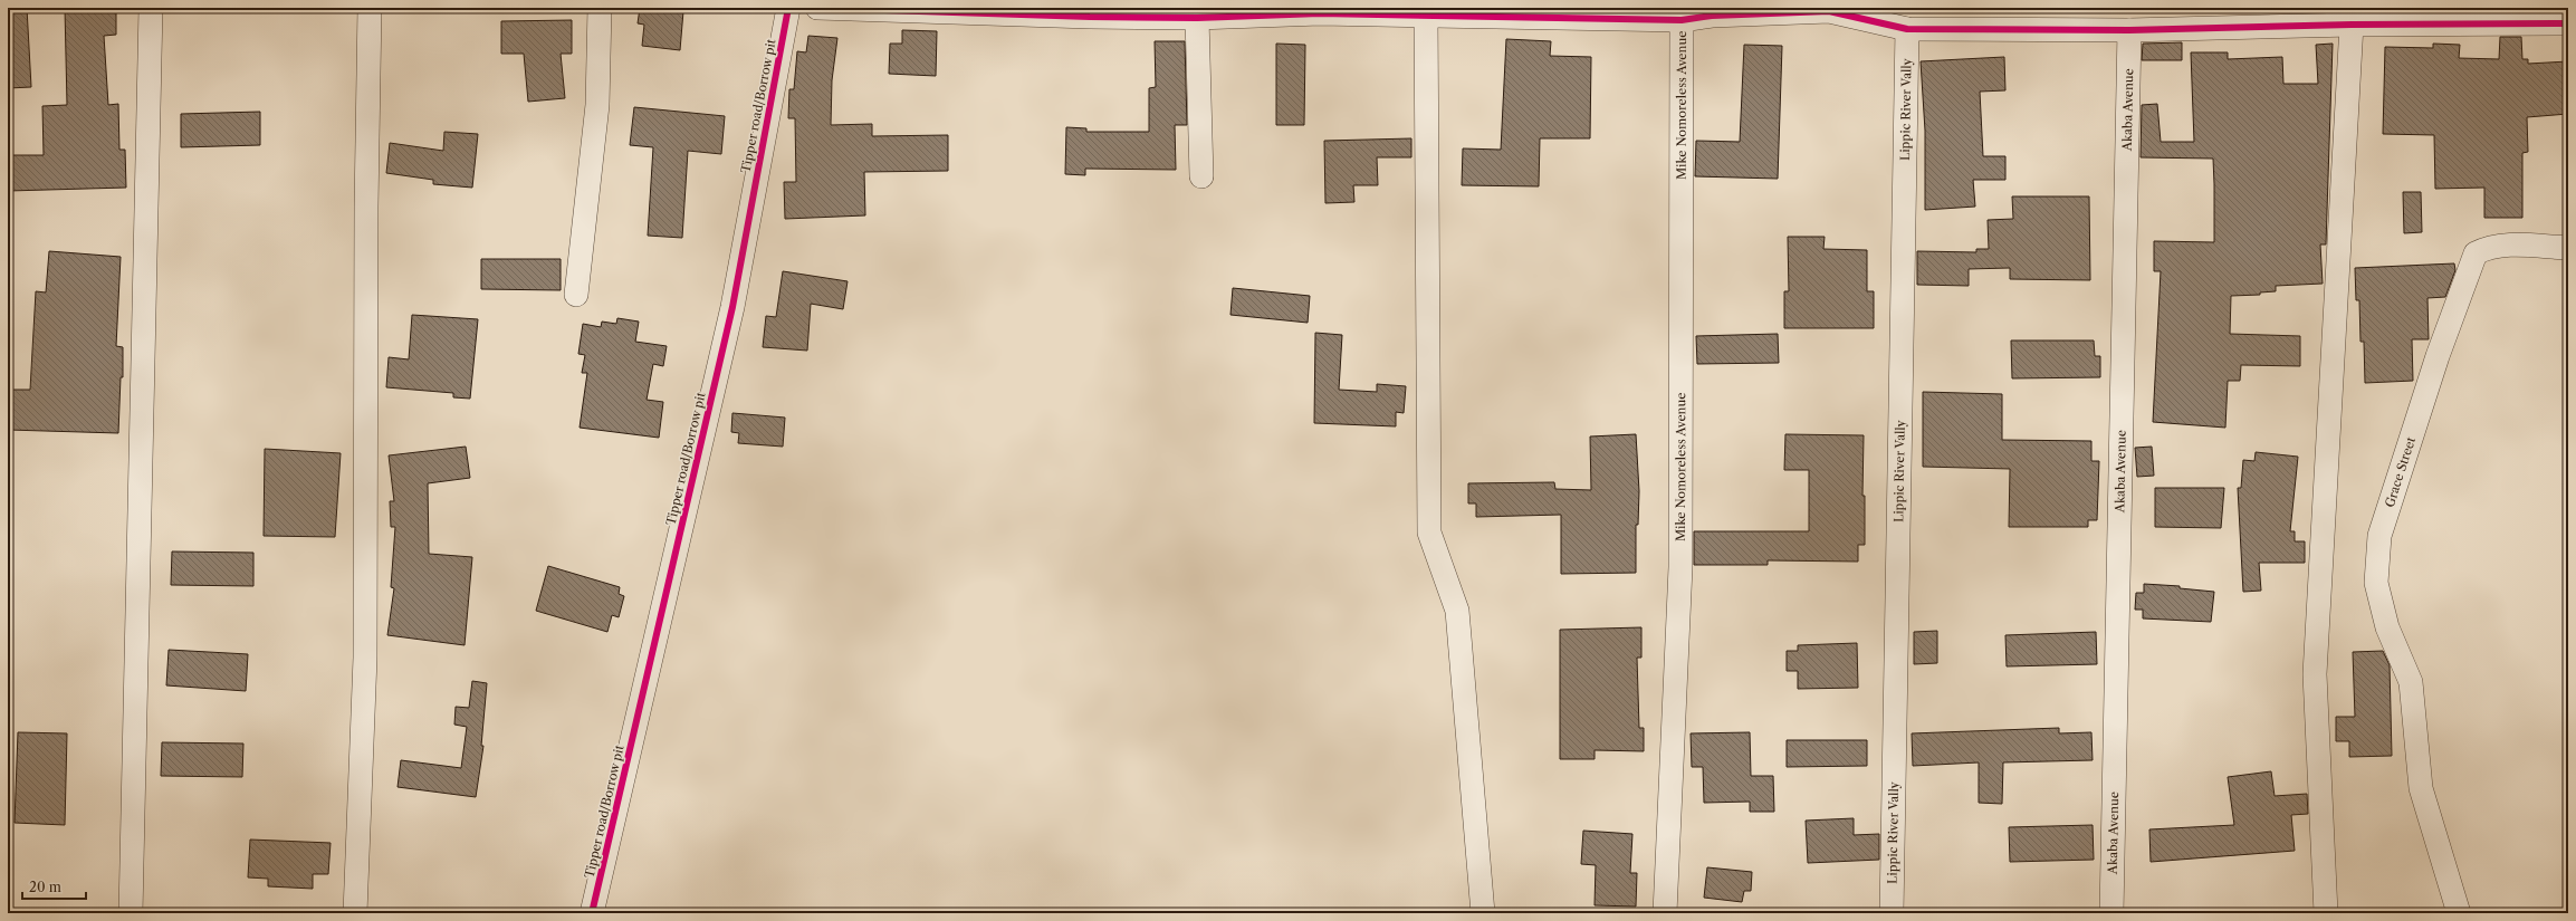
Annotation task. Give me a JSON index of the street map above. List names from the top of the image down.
{
  "streets": {
    "street": [
      "Mike Nomoreless Avenue",
      "Tipper road/Borrow pit",
      "Lippic River Vally",
      "Akaba Avenue",
      "Grace Street"
    ]
  },
  "scale_bar": "20 m"
}
